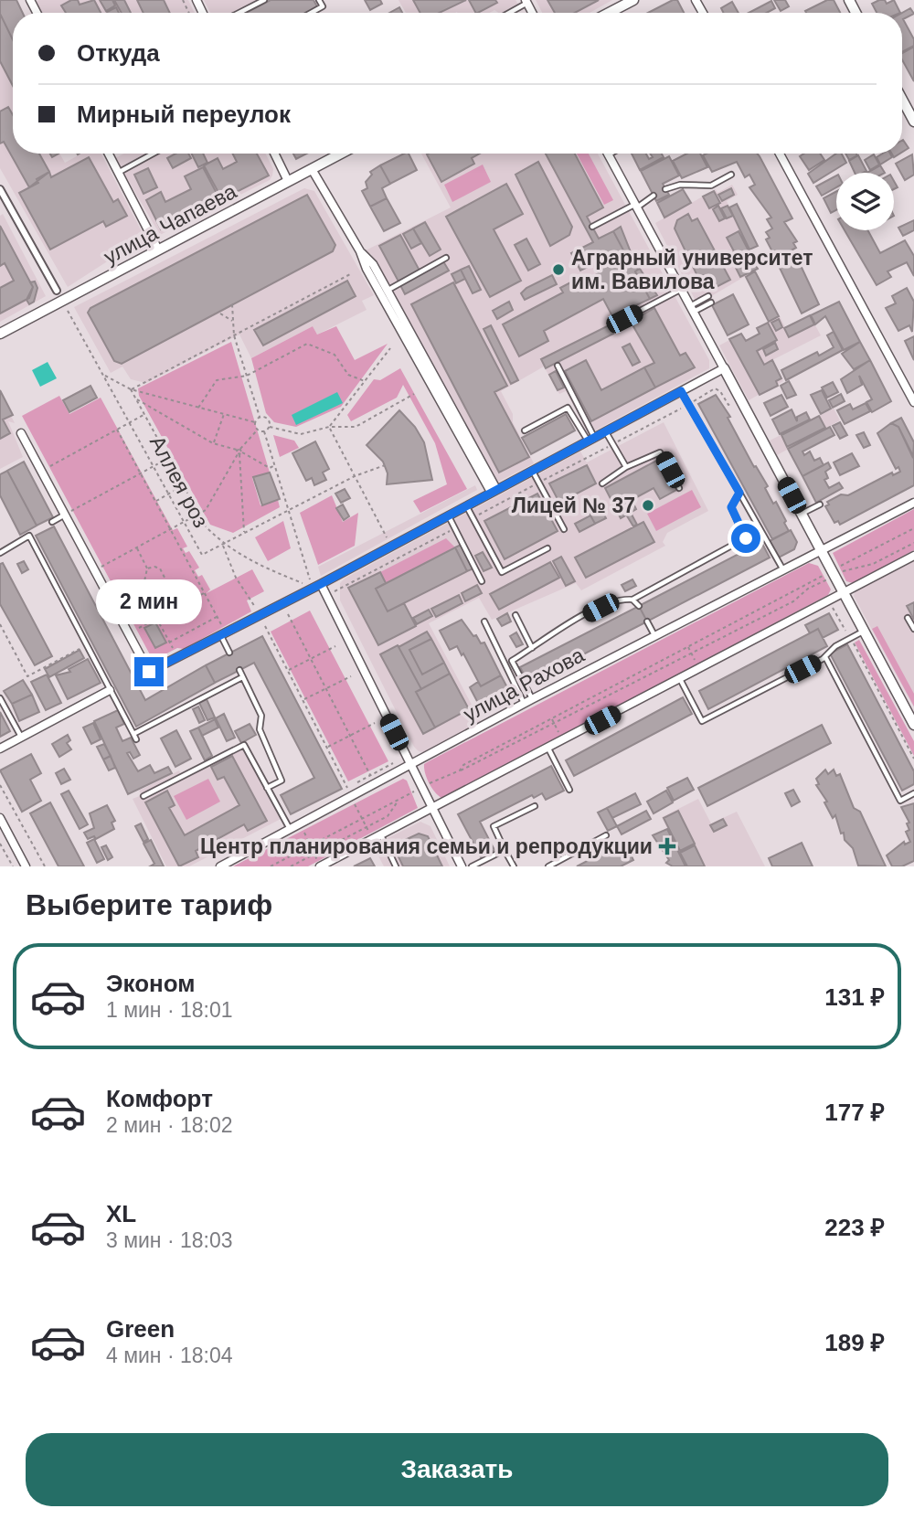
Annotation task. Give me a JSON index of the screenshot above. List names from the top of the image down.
{
  "streets": {
    "street": ["улица Чапаева", "улица Рахова"],
    "path": ["Аллея роз"]
  },
  "places": {
    "other": ["Аграрный университет им. Вавилова", "Лицей № 37"],
    "health": ["Центр планирования семьи и репродукции"]
  },
  "page": {
    "banner": ["Откуда", "Мирный переулок"],
    "bubble": "2 мин",
    "heading": "Выберите тариф",
    "list": [
      {
        "name": "Эконом",
        "note": "1 мин · 18:01",
        "value": "131 ₽"
      },
      {
        "name": "Комфорт",
        "note": "2 мин · 18:02",
        "value": "177 ₽"
      },
      {
        "name": "XL",
        "note": "3 мин · 18:03",
        "value": "223 ₽"
      },
      {
        "name": "Green",
        "note": "4 мин · 18:04",
        "value": "189 ₽"
      }
    ],
    "buttons": "Заказать"
  }
}
